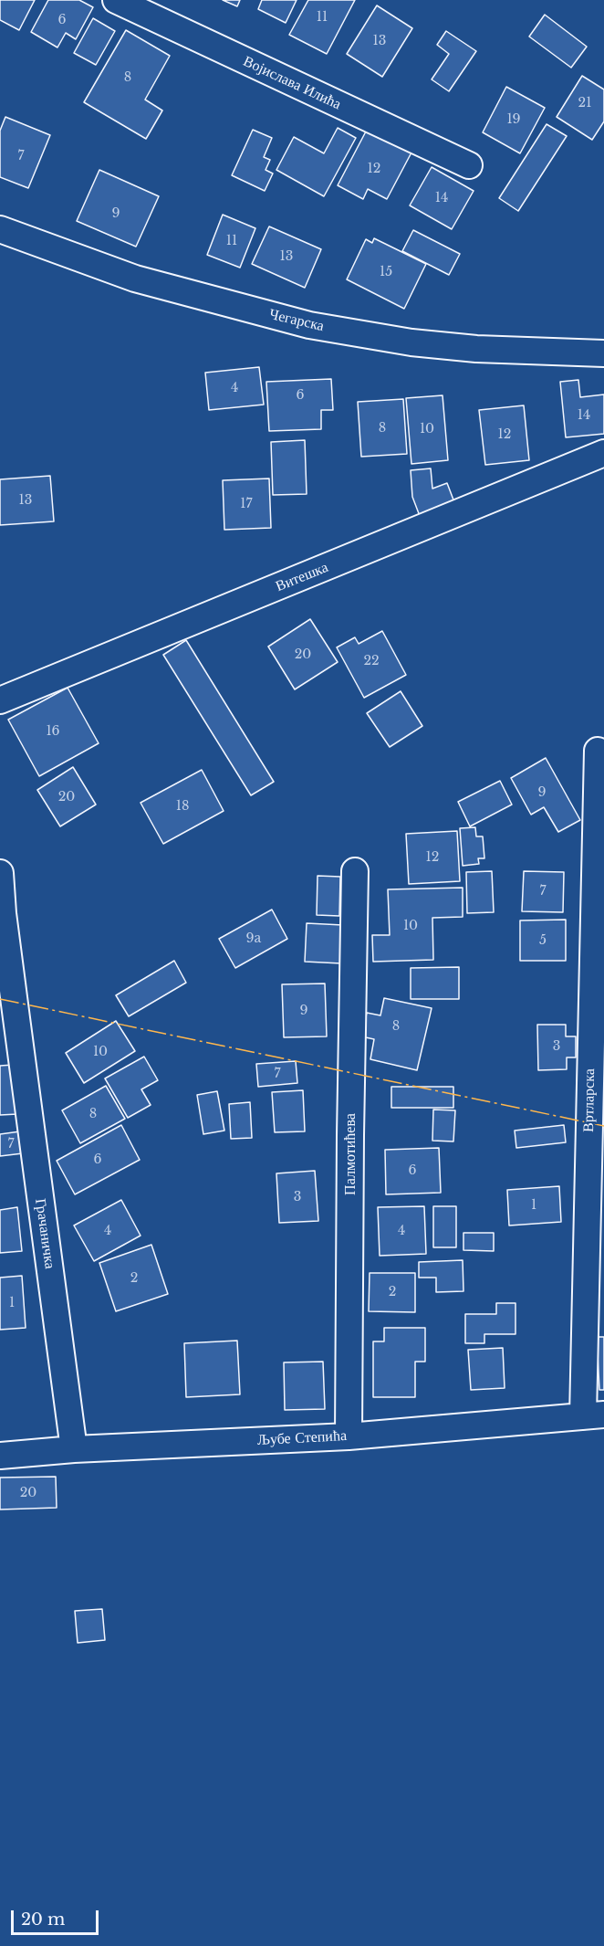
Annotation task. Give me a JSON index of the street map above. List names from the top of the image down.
{
  "streets": {
    "street": [
      "Војислава Илића",
      "Чегарска",
      "Витешка",
      "Вртларска",
      "Палмотићева",
      "Грачаничка",
      "Љубе Степића"
    ]
  },
  "crossings": [
    ["Вртларска", "Љубе Степића"],
    ["Палмотићева", "Љубе Степића"],
    ["Грачаничка", "Љубе Степића"]
  ],
  "house_numbers": [
    "11",
    "6",
    "13",
    "8",
    "21",
    "19",
    "7",
    "12",
    "14",
    "9",
    "11",
    "13",
    "15",
    "4",
    "6",
    "14",
    "8",
    "10",
    "12",
    "13",
    "17",
    "20",
    "22",
    "16",
    "9",
    "20",
    "18",
    "12",
    "7",
    "10",
    "9a",
    "5",
    "9",
    "8",
    "3",
    "10",
    "7",
    "8",
    "7",
    "6",
    "6",
    "3",
    "1",
    "4",
    "4",
    "2",
    "2",
    "1",
    "20"
  ],
  "scale_bar": "20 m"
}
